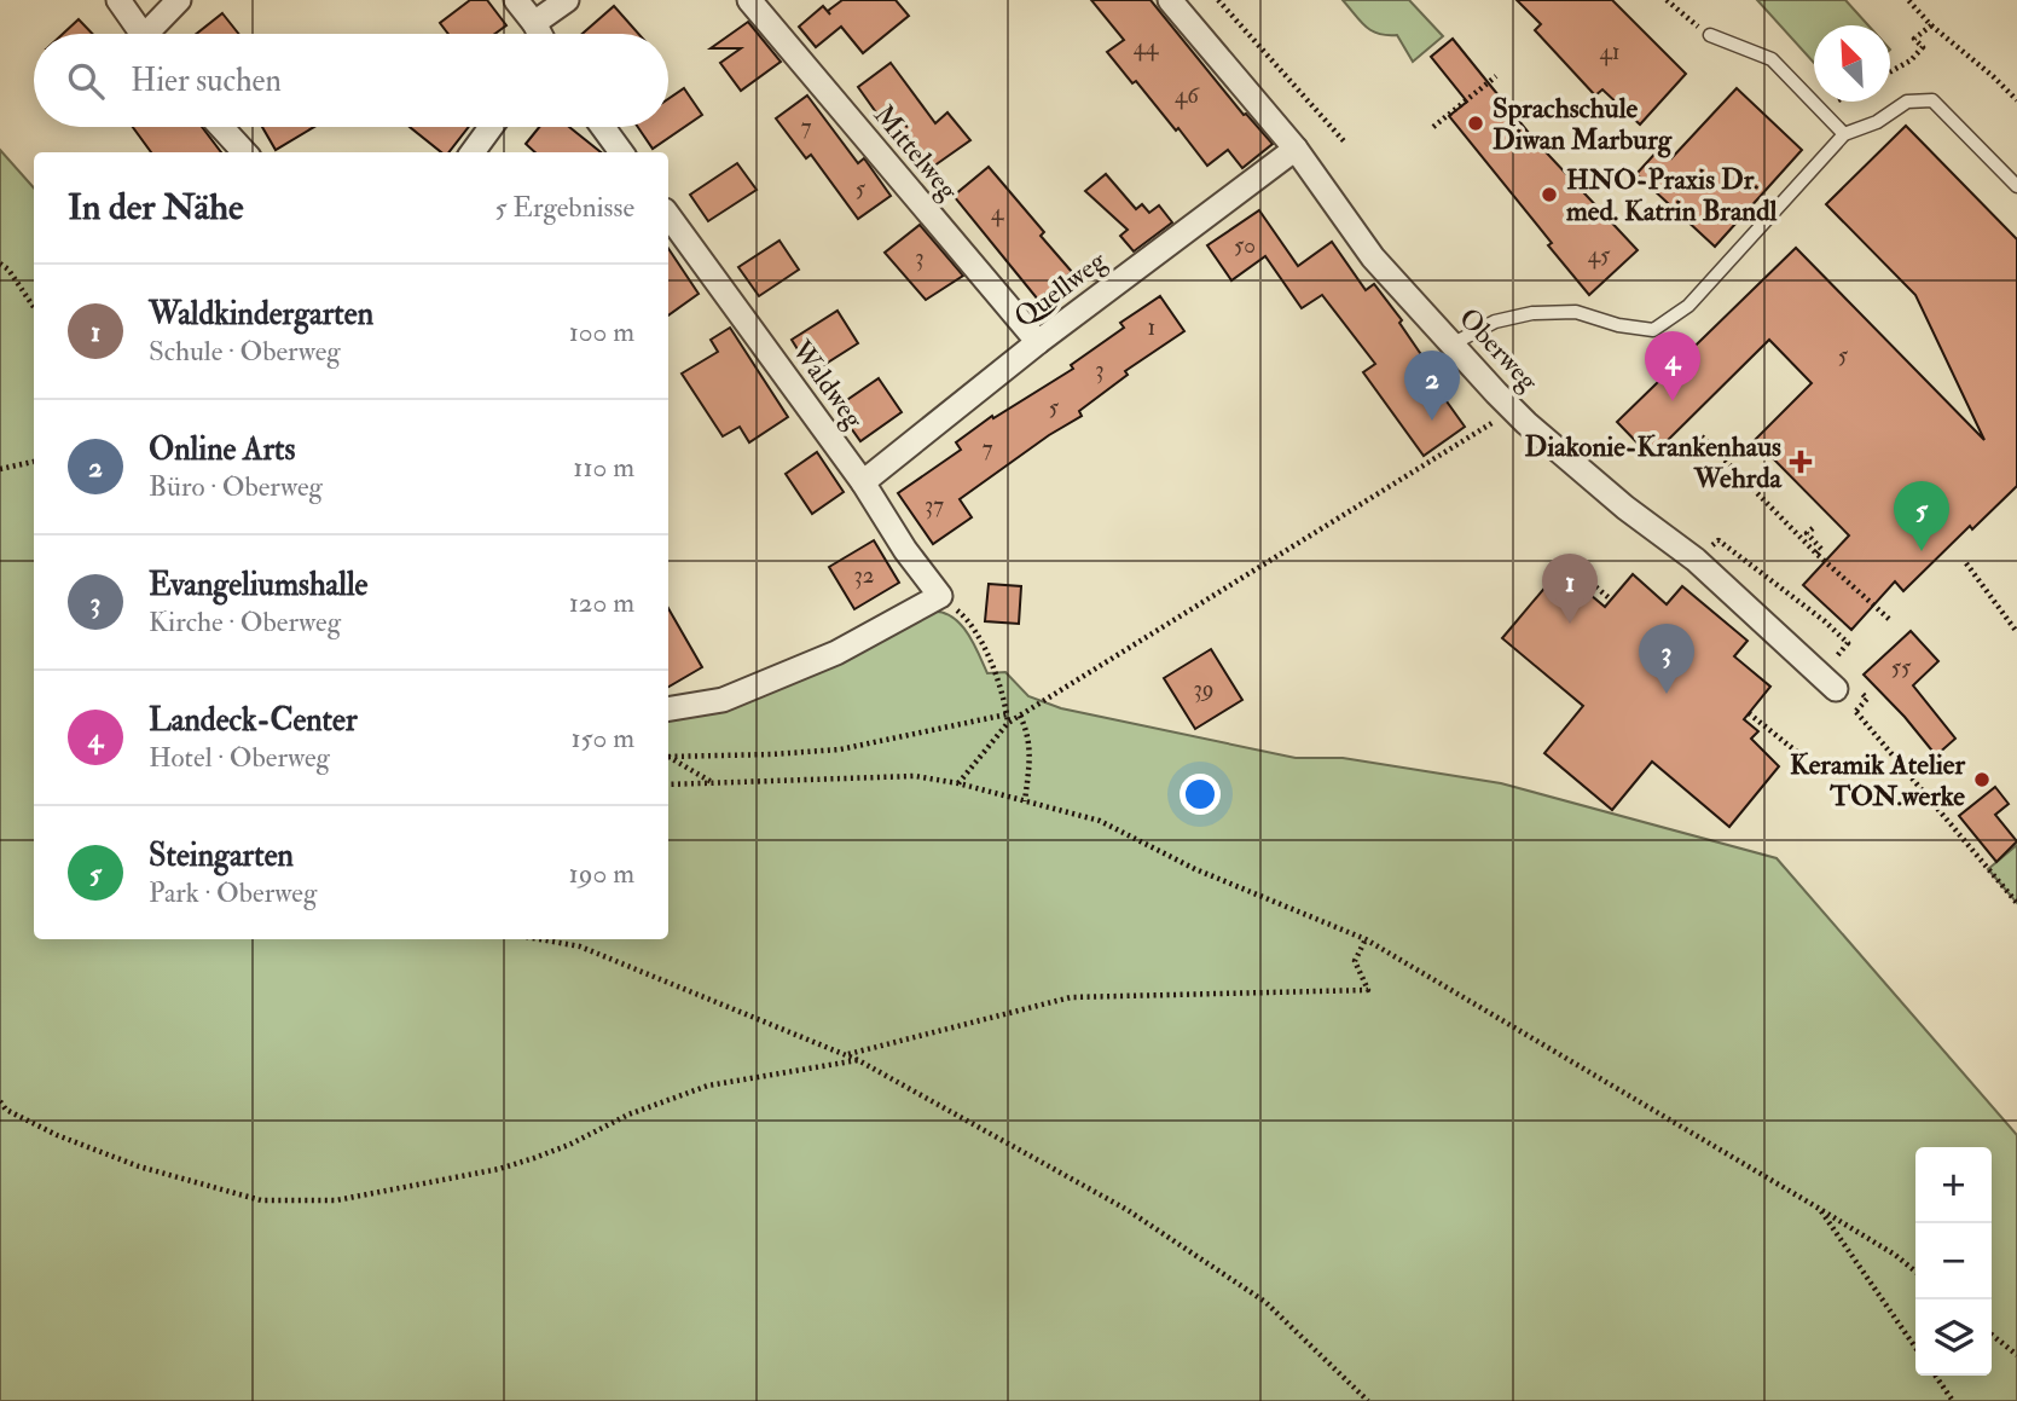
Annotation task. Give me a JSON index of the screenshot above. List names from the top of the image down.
{
  "streets": {
    "street": [
      "Mittelweg",
      "Quellweg",
      "Oberweg",
      "Waldweg"
    ]
  },
  "crossings": [
    ["Mittelweg", "Quellweg"],
    ["Quellweg", "Oberweg"],
    ["Quellweg", "Waldweg"]
  ],
  "places": {
    "other": ["Sprachschule Diwan Marburg", "HNO-Praxis Dr. med. Katrin Brandl", "Keramik Atelier TON.werke"],
    "health": ["Diakonie-Krankenhaus Wehrda"]
  },
  "house_numbers": [
    "44",
    "41",
    "46",
    "7",
    "5",
    "4",
    "50",
    "45",
    "3",
    "1",
    "5",
    "3",
    "5",
    "7",
    "37",
    "32",
    "55",
    "39"
  ],
  "north": "top left",
  "page": {
    "search": "Hier suchen",
    "heading": ["In der Nähe", "5 Ergebnisse"],
    "list": [
      {
        "mark": "1",
        "name": "Waldkindergarten",
        "note": "Schule · Oberweg",
        "value": "100 m"
      },
      {
        "mark": "2",
        "name": "Online Arts",
        "note": "Büro · Oberweg",
        "value": "110 m"
      },
      {
        "mark": "3",
        "name": "Evangeliumshalle",
        "note": "Kirche · Oberweg",
        "value": "120 m"
      },
      {
        "mark": "4",
        "name": "Landeck-Center",
        "note": "Hotel · Oberweg",
        "value": "150 m"
      },
      {
        "mark": "5",
        "name": "Steingarten",
        "note": "Park · Oberweg",
        "value": "190 m"
      }
    ],
    "pins": [
      "4",
      "2",
      "5",
      "1",
      "3"
    ],
    "map_buttons": ["+", "−"]
  }
}
